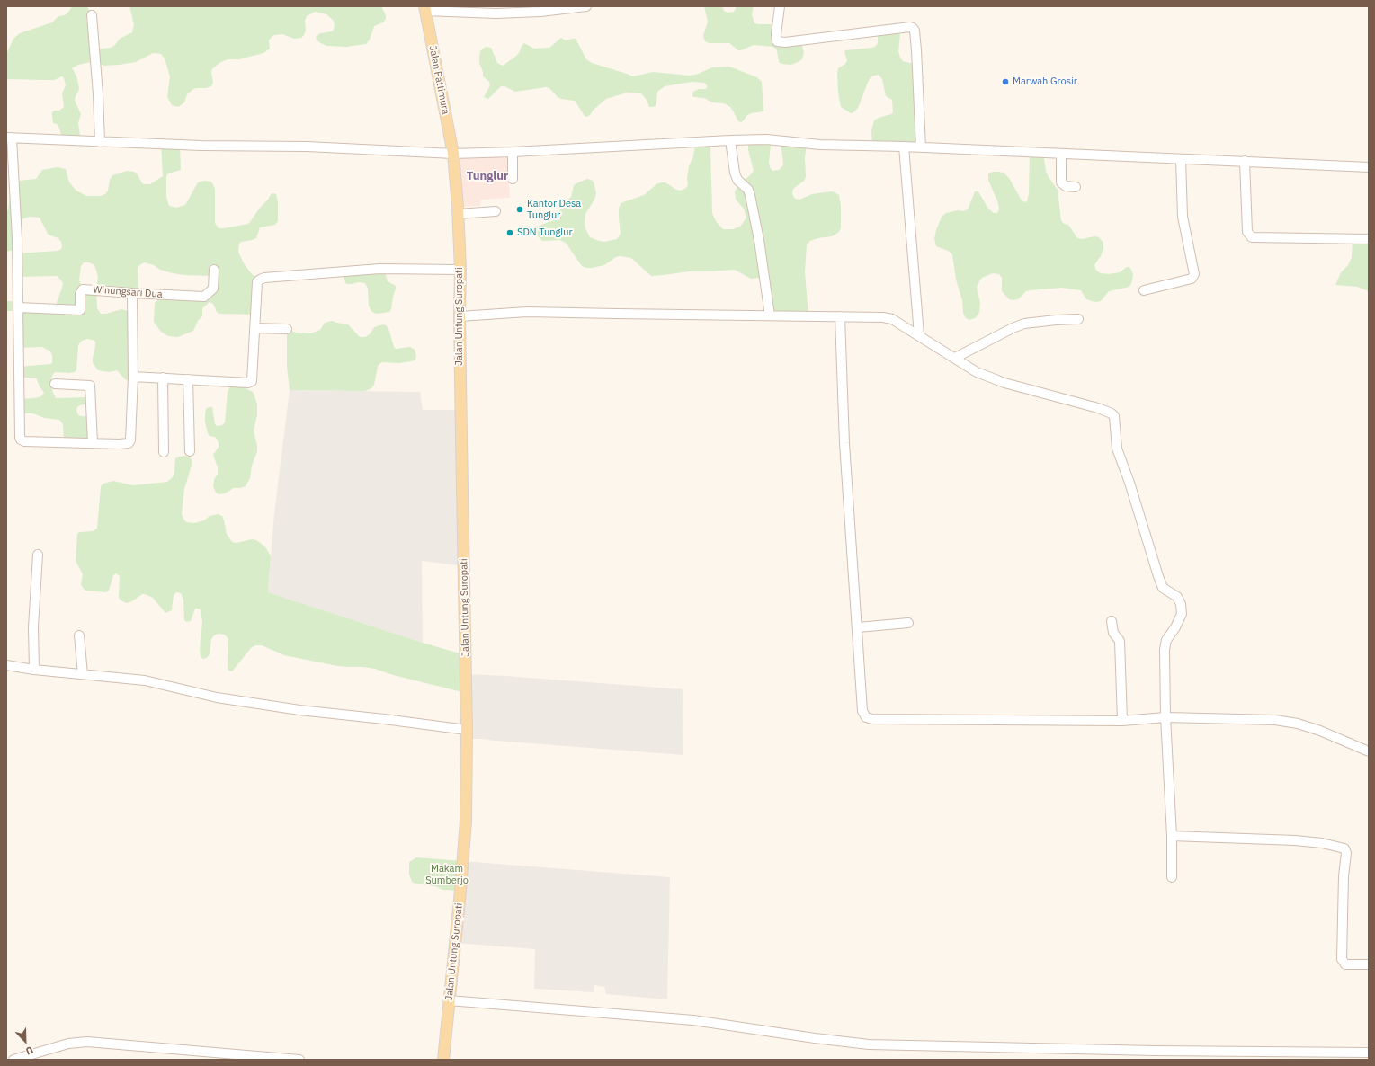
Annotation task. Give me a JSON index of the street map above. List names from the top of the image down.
{
  "streets": {
    "main road": ["Jalan Pattimura", "Jalan Untung Suropati"],
    "street": ["Winungsari Dua"]
  },
  "crossings": [
    ["Jalan Pattimura", "Jalan Untung Suropati"]
  ],
  "districts": ["Tunglur"],
  "parks": ["Makam Sumberjo"],
  "places": ["Marwah Grosir", "Kantor Desa Tunglur", "SDN Tunglur"],
  "north": "bottom right"
}
